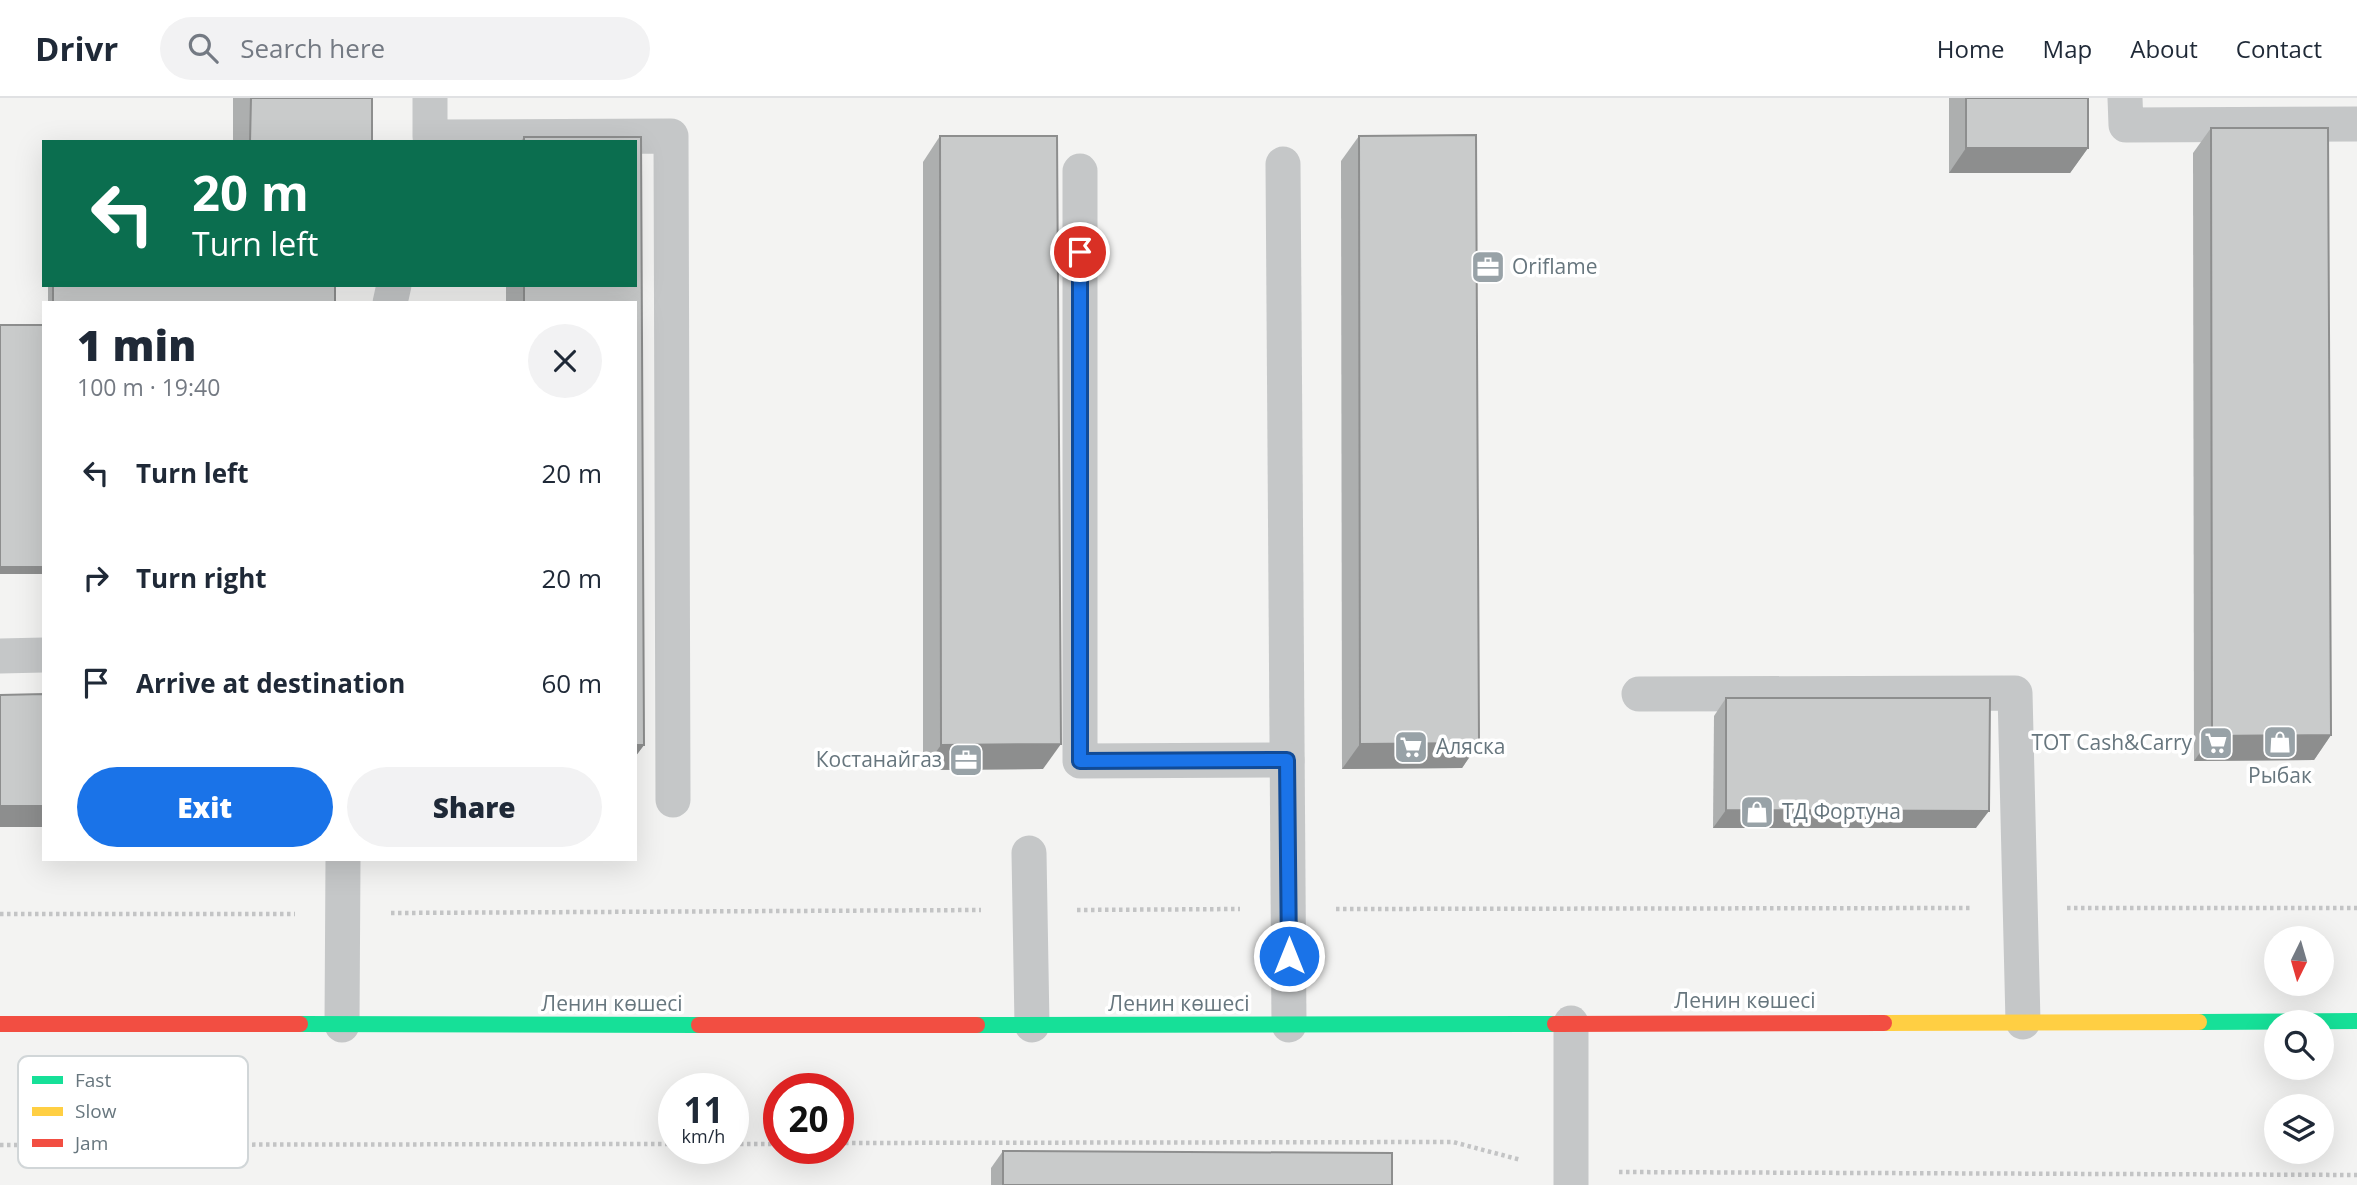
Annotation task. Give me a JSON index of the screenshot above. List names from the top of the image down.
{
  "streets": {
    "main road": ["Ленин көшесі"]
  },
  "places": {
    "office": ["Oriflame", "Костанайгаз"],
    "shop": ["Рыбак", "ТД Фортуна"],
    "supermarket": ["ТОТ Cash&Carry", "Аляска"]
  },
  "legend": ["Fast", "Slow", "Jam"],
  "north": "bottom",
  "page": {
    "header": "Drivr",
    "search": "Search here",
    "nav": [
      "Home",
      "Map",
      "About",
      "Contact"
    ],
    "turn": ["20 m", "Turn left"],
    "heading": ["1 min", "100 m · 19:40"],
    "list": [
      {
        "name": "Turn left",
        "value": "20 m"
      },
      {
        "name": "Turn right",
        "value": "20 m"
      },
      {
        "name": "Arrive at destination",
        "value": "60 m"
      }
    ],
    "buttons": ["Exit", "Share"],
    "speed": "11 km/h",
    "limit": "20"
  }
}
